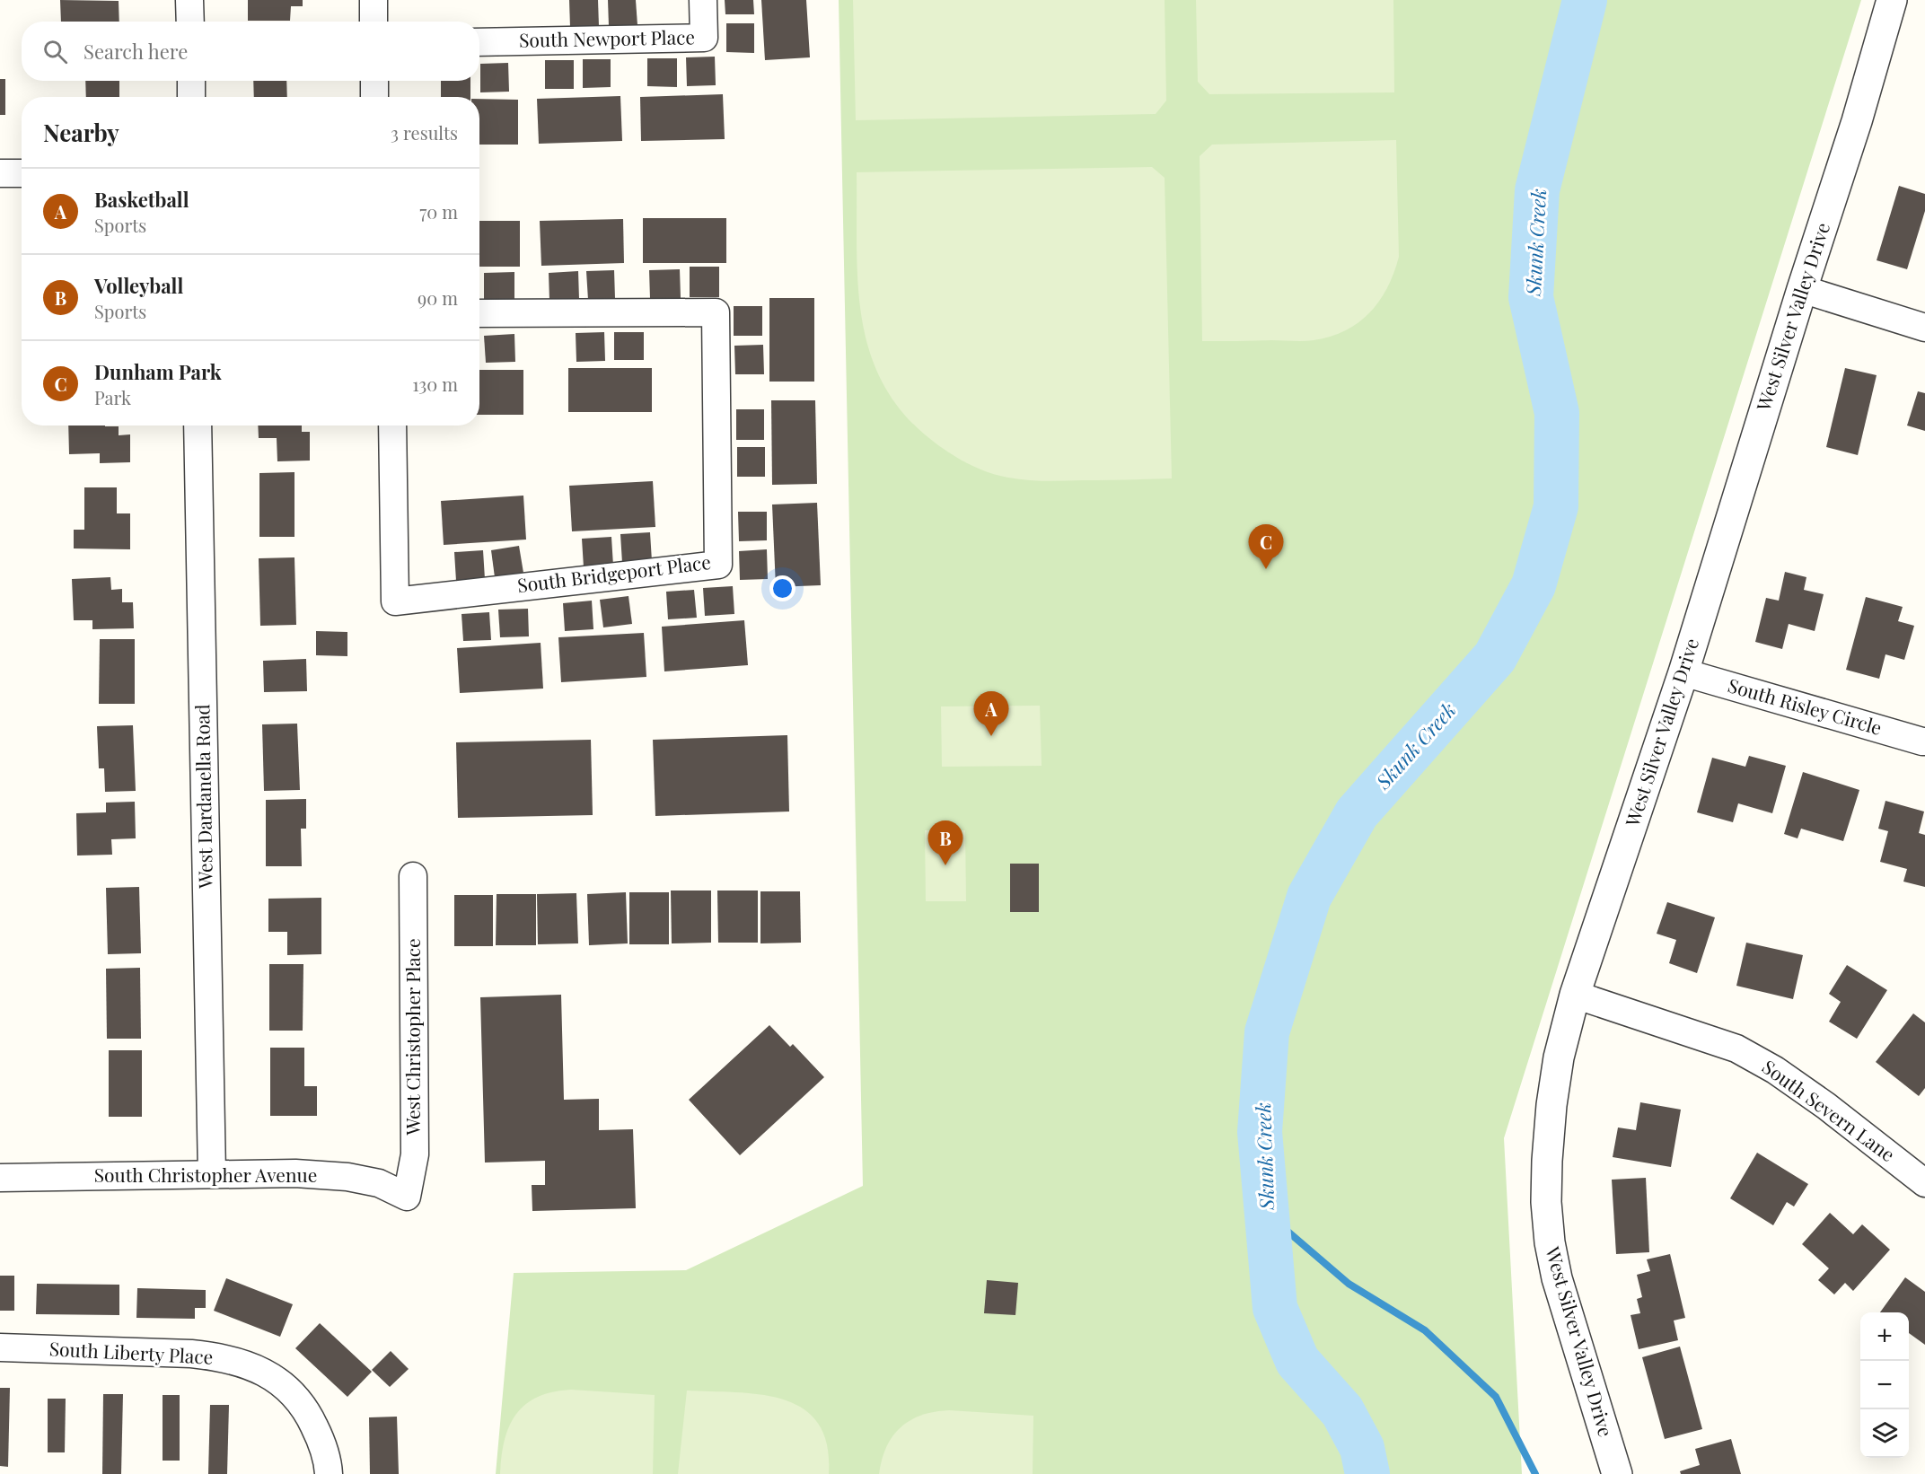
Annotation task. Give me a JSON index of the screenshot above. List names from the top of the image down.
{
  "streets": {
    "street": [
      "South Newport Place",
      "West Silver Valley Drive",
      "South Bridgeport Place",
      "South Risley Circle",
      "West Dardanella Road",
      "West Christopher Place",
      "South Severn Lane",
      "South Christopher Avenue",
      "South Liberty Place"
    ]
  },
  "crossings": [
    ["West Silver Valley Drive", "South Risley Circle"],
    ["West Silver Valley Drive", "South Severn Lane"],
    ["West Dardanella Road", "South Christopher Avenue"],
    ["West Christopher Place", "South Christopher Avenue"]
  ],
  "water": ["Skunk Creek"],
  "page": {
    "search": "Search here",
    "heading": ["Nearby", "3 results"],
    "list": [
      {
        "mark": "A",
        "name": "Basketball",
        "note": "Sports",
        "value": "70 m"
      },
      {
        "mark": "B",
        "name": "Volleyball",
        "note": "Sports",
        "value": "90 m"
      },
      {
        "mark": "C",
        "name": "Dunham Park",
        "note": "Park",
        "value": "130 m"
      }
    ],
    "pins": ["C", "A", "B"],
    "map_buttons": ["+", "−"]
  }
}
